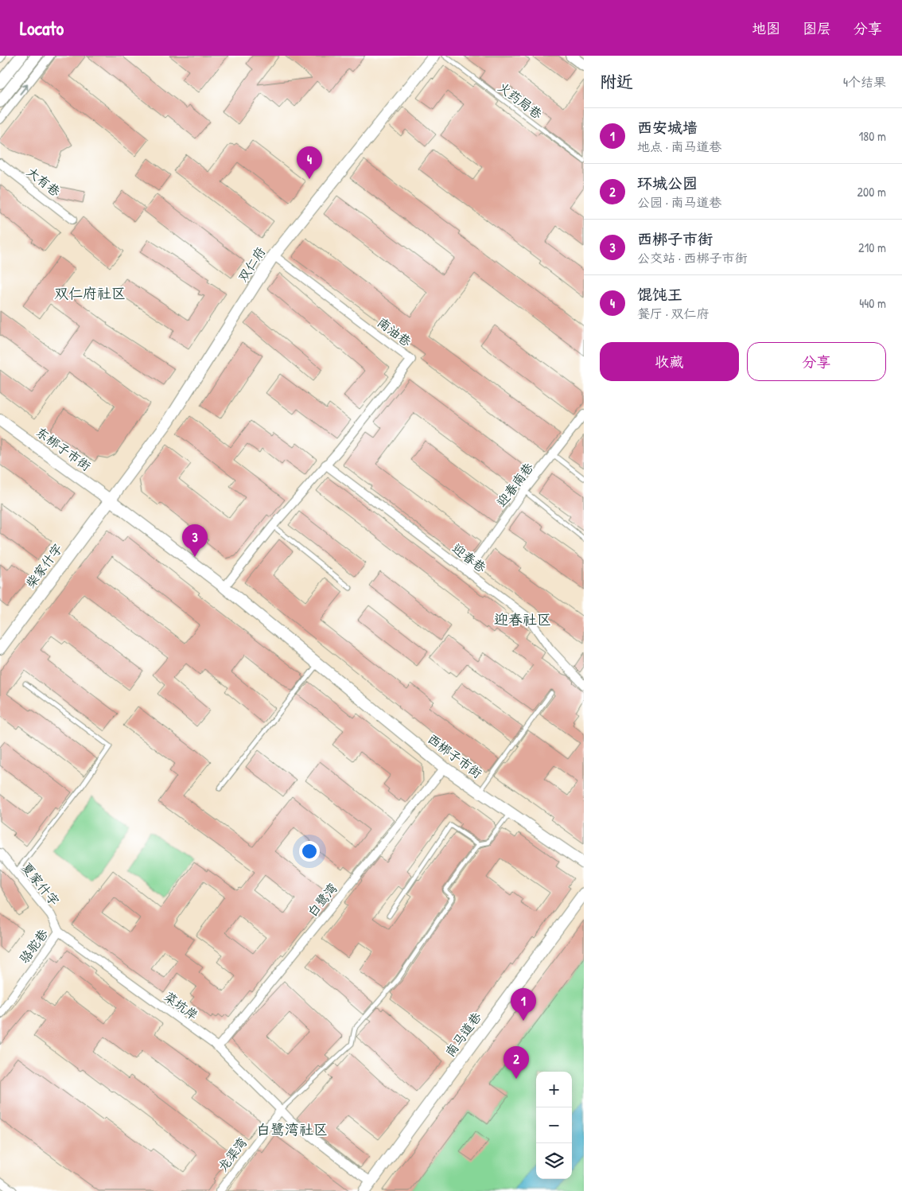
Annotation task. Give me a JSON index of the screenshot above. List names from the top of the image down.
{
  "streets": {
    "street": [
      "大有巷",
      "双仁府",
      "南油巷",
      "东梆子市街",
      "迎春南巷",
      "迎春巷",
      "柴家什字",
      "西梆子市街",
      "夏家什字",
      "白鹭湾",
      "骆驼巷",
      "菜坑岸",
      "南马道巷",
      "龙渠湾"
    ],
    "lane": ["火药局巷"]
  },
  "crossings": [
    ["双仁府", "南油巷"],
    ["双仁府", "东梆子市街"],
    ["双仁府", "柴家什字"],
    ["双仁府", "西梆子市街"],
    ["南油巷", "迎春巷"],
    ["东梆子市街", "柴家什字"],
    ["东梆子市街", "西梆子市街"],
    ["迎春南巷", "迎春巷"],
    ["柴家什字", "西梆子市街"],
    ["西梆子市街", "白鹭湾"],
    ["夏家什字", "骆驼巷"],
    ["夏家什字", "菜坑岸"],
    ["白鹭湾", "菜坑岸"],
    ["骆驼巷", "菜坑岸"],
    ["菜坑岸", "龙渠湾"]
  ],
  "districts": ["双仁府社区", "迎春社区", "白鹭湾社区"],
  "page": {
    "header": "Locato",
    "nav": ["地图", "图层", "分享"],
    "heading": ["附近", "4个结果"],
    "list": [
      {
        "mark": "1",
        "name": "西安城墙",
        "note": "地点 · 南马道巷",
        "value": "180 m"
      },
      {
        "mark": "2",
        "name": "环城公园",
        "note": "公园 · 南马道巷",
        "value": "200 m"
      },
      {
        "mark": "3",
        "name": "西梆子市街",
        "note": "公交站 · 西梆子市街",
        "value": "210 m"
      },
      {
        "mark": "4",
        "name": "馄饨王",
        "note": "餐厅 · 双仁府",
        "value": "440 m"
      }
    ],
    "pins": [
      "4",
      "3",
      "1",
      "2"
    ],
    "buttons": ["收藏", "分享"],
    "map_buttons": ["+", "−"]
  }
}
